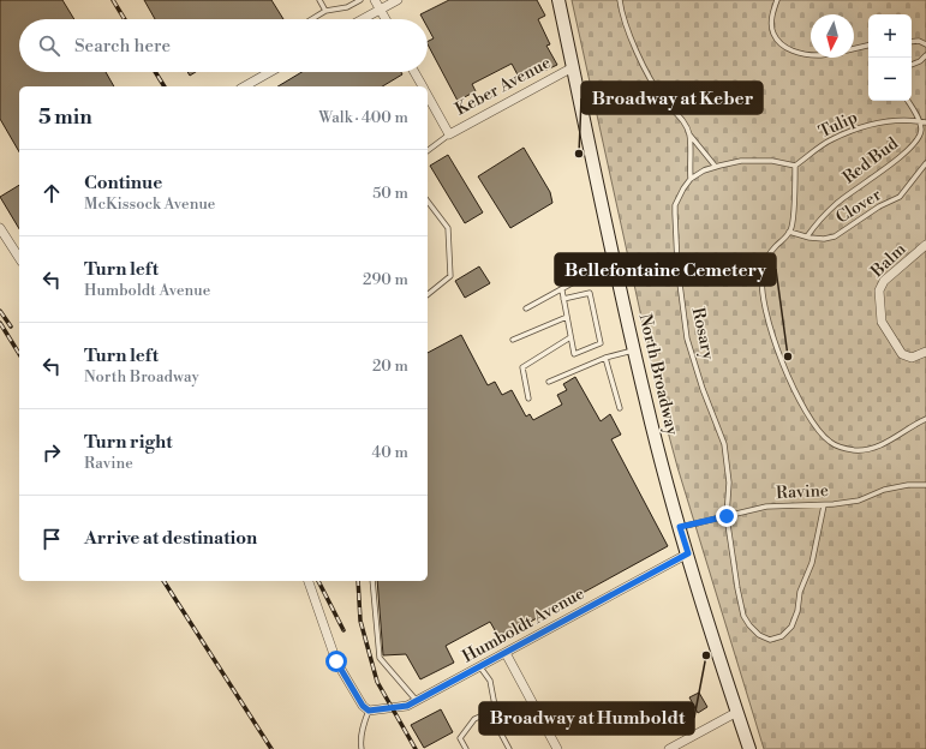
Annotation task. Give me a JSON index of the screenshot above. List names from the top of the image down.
{
  "streets": {
    "main road": ["North Broadway"],
    "street": ["Keber Avenue", "Balm", "Humboldt Avenue"],
    "lane": [
      "Tulip",
      "Red Bud",
      "Clover",
      "Rosary",
      "Ravine"
    ]
  },
  "crossings": [
    ["Keber Avenue", "North Broadway"],
    ["Tulip", "Red Bud"],
    ["Red Bud", "Clover"],
    ["Rosary", "Ravine"],
    ["North Broadway", "Ravine"],
    ["North Broadway", "Humboldt Avenue"]
  ],
  "places": ["Broadway at Keber", "Bellefontaine Cemetery", "Broadway at Humboldt"],
  "north": "bottom",
  "page": {
    "map_buttons": ["+", "−"],
    "search": "Search here",
    "heading": ["5 min", "Walk · 400 m"],
    "list": [
      ["Continue", "McKissock Avenue", "50 m"],
      ["Turn left", "Humboldt Avenue", "290 m"],
      ["Turn left", "North Broadway", "20 m"],
      ["Turn right", "Ravine", "40 m"],
      "Arrive at destination"
    ]
  }
}
